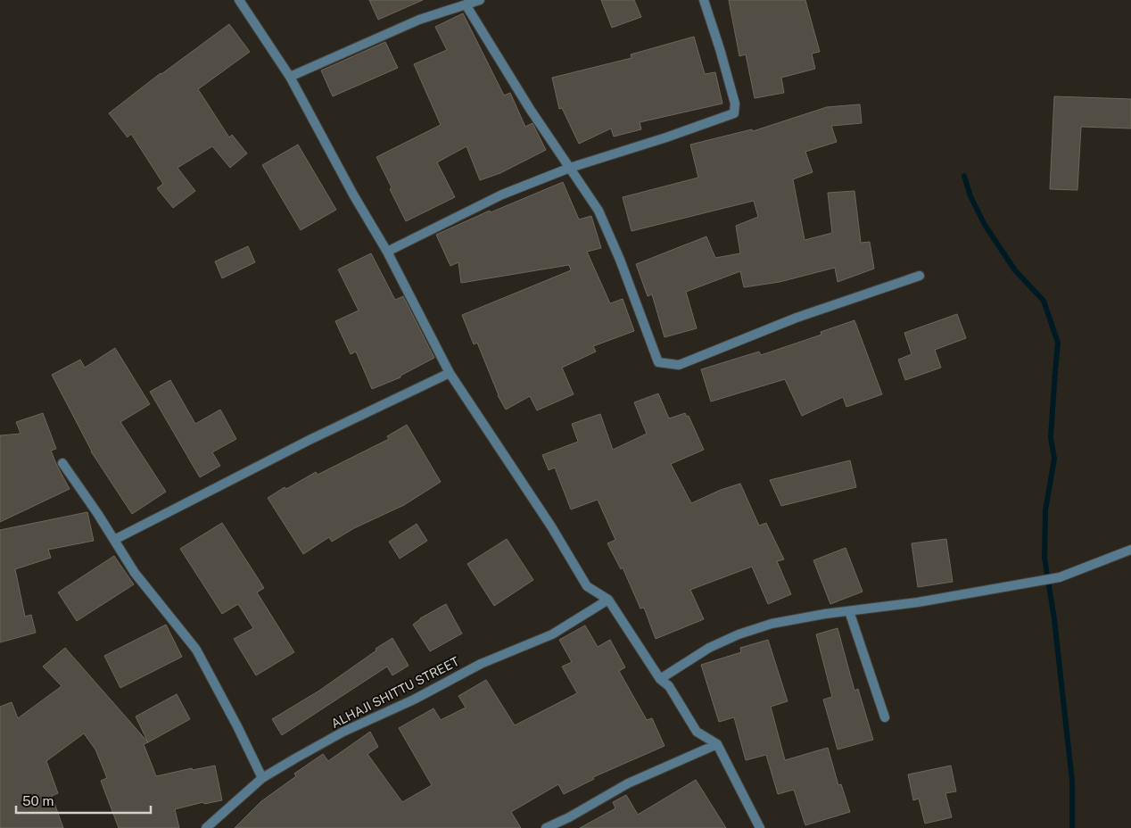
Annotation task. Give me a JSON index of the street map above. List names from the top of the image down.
{
  "streets": {
    "street": ["ALHAJI SHITTU STREET"]
  },
  "scale_bar": "50 m"
}
